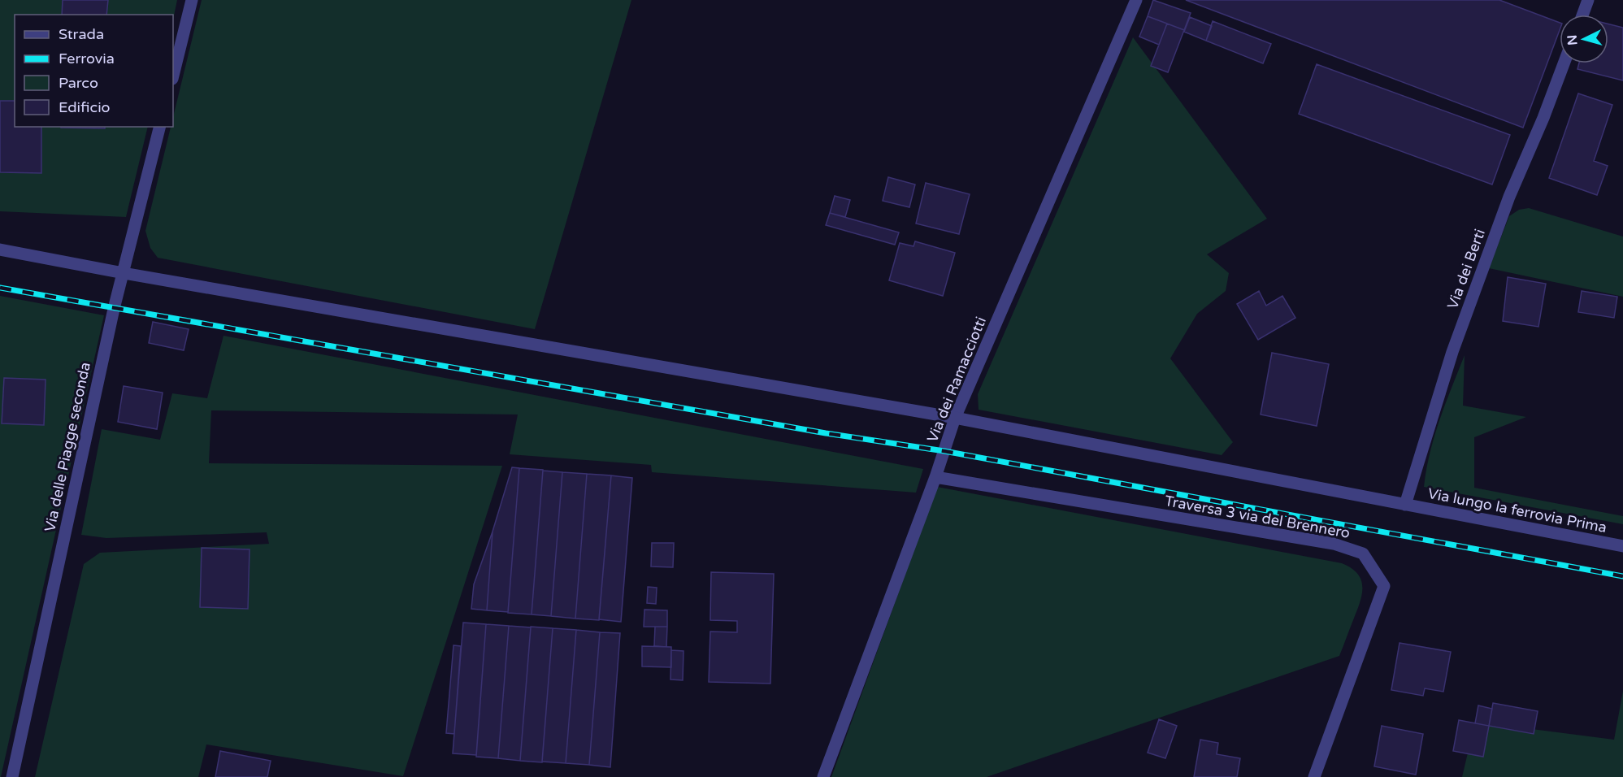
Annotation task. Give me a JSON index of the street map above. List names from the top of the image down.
{
  "streets": {
    "street": [
      "Via dei Berti",
      "Via dei Ramacciotti",
      "Via delle Piagge seconda",
      "Via lungo la ferrovia Prima",
      "Traversa 3 via del Brennero"
    ]
  },
  "crossings": [
    ["Via dei Berti", "Via lungo la ferrovia Prima"],
    ["Via dei Ramacciotti", "Via lungo la ferrovia Prima"],
    ["Via dei Ramacciotti", "Traversa 3 via del Brennero"],
    ["Via delle Piagge seconda", "Via lungo la ferrovia Prima"]
  ],
  "legend": [
    "Strada",
    "Ferrovia",
    "Parco",
    "Edificio"
  ],
  "north": "left"
}
